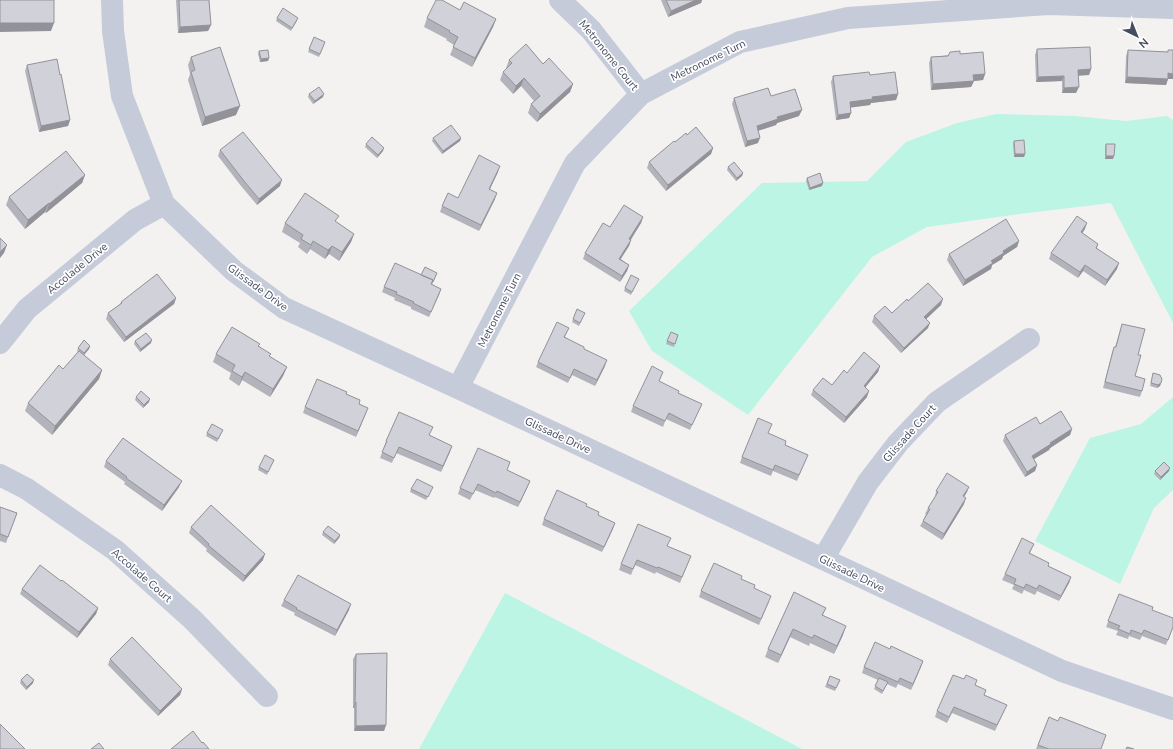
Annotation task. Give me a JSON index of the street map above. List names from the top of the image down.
{
  "streets": {
    "street": [
      "Metronome Court",
      "Metronome Turn",
      "Accolade Drive",
      "Glissade Drive",
      "Glissade Court",
      "Accolade Court"
    ]
  },
  "crossings": [
    ["Metronome Court", "Metronome Turn"],
    ["Metronome Turn", "Glissade Drive"],
    ["Accolade Drive", "Glissade Drive"],
    ["Glissade Drive", "Glissade Court"]
  ],
  "north": "bottom right"
}
